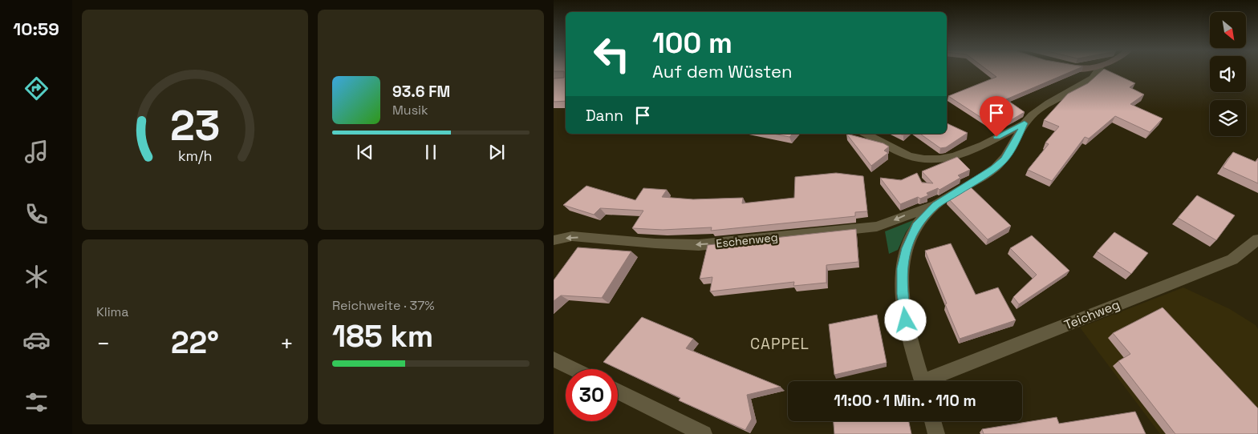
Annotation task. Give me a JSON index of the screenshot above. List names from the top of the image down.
{
  "streets": {
    "street": ["Eschenweg", "Teichweg"]
  },
  "one_way": ["Eschenweg"],
  "districts": ["CAPPEL"],
  "north": "bottom right",
  "page": {
    "tabs": "10:59",
    "turn": ["100 m", "Auf dem Wüsten"],
    "song": ["93.6 FM", "Musik"],
    "then": "Dann",
    "tile": [
      "Klima",
      ["Reichweite · 37%", "185 km"]
    ],
    "heat": ["−", "22°", "+"],
    "limit": "30",
    "trip": "11:00 · 1 Min. · 110 m",
    "gauge": ["23", "km/h"]
  }
}
